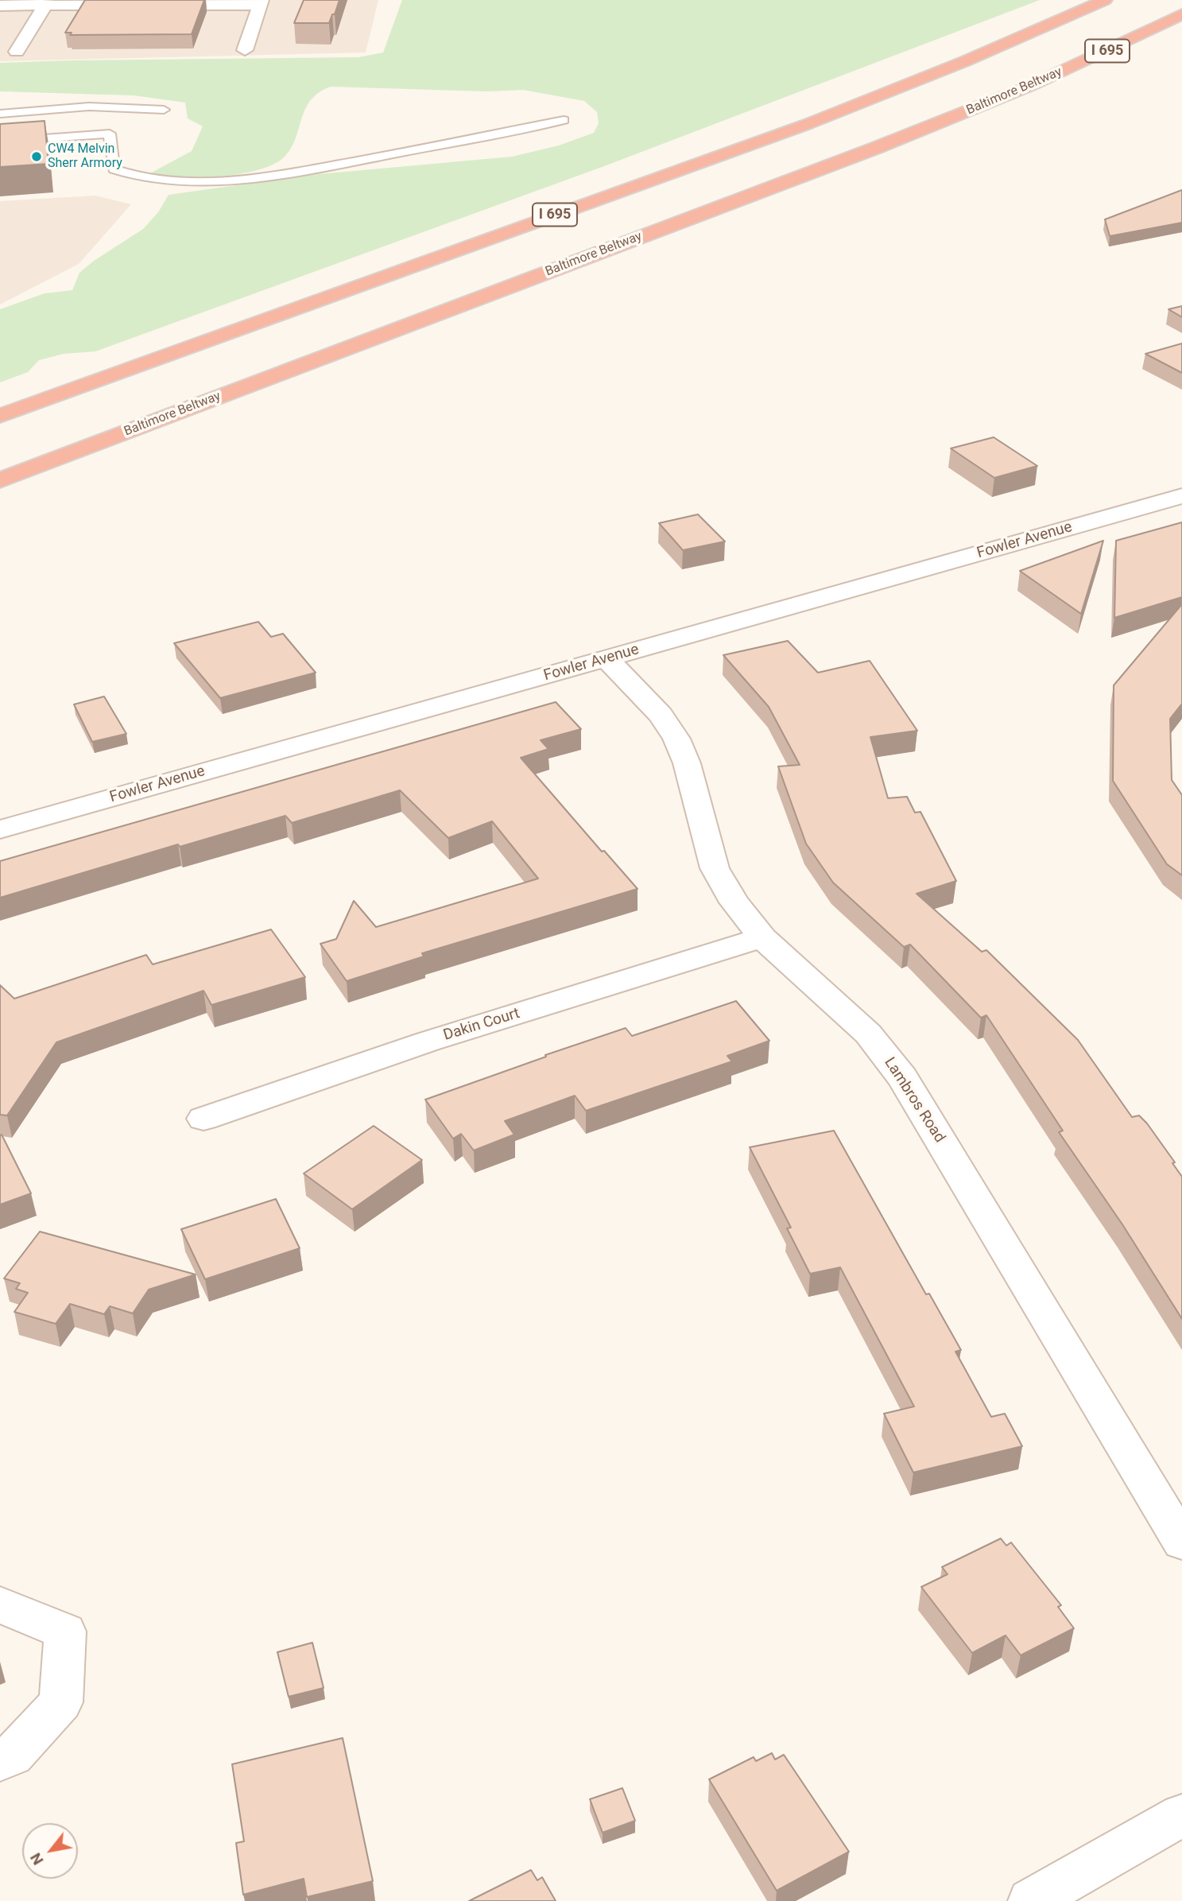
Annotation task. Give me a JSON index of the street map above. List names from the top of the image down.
{
  "streets": {
    "highway": ["I 695", "Baltimore Beltway"],
    "street": ["Fowler Avenue", "Dakin Court", "Lambros Road"]
  },
  "crossings": [
    ["Fowler Avenue", "Lambros Road"],
    ["Dakin Court", "Lambros Road"]
  ],
  "places": ["CW4 Melvin Sherr Armory"],
  "north": "bottom left"
}
